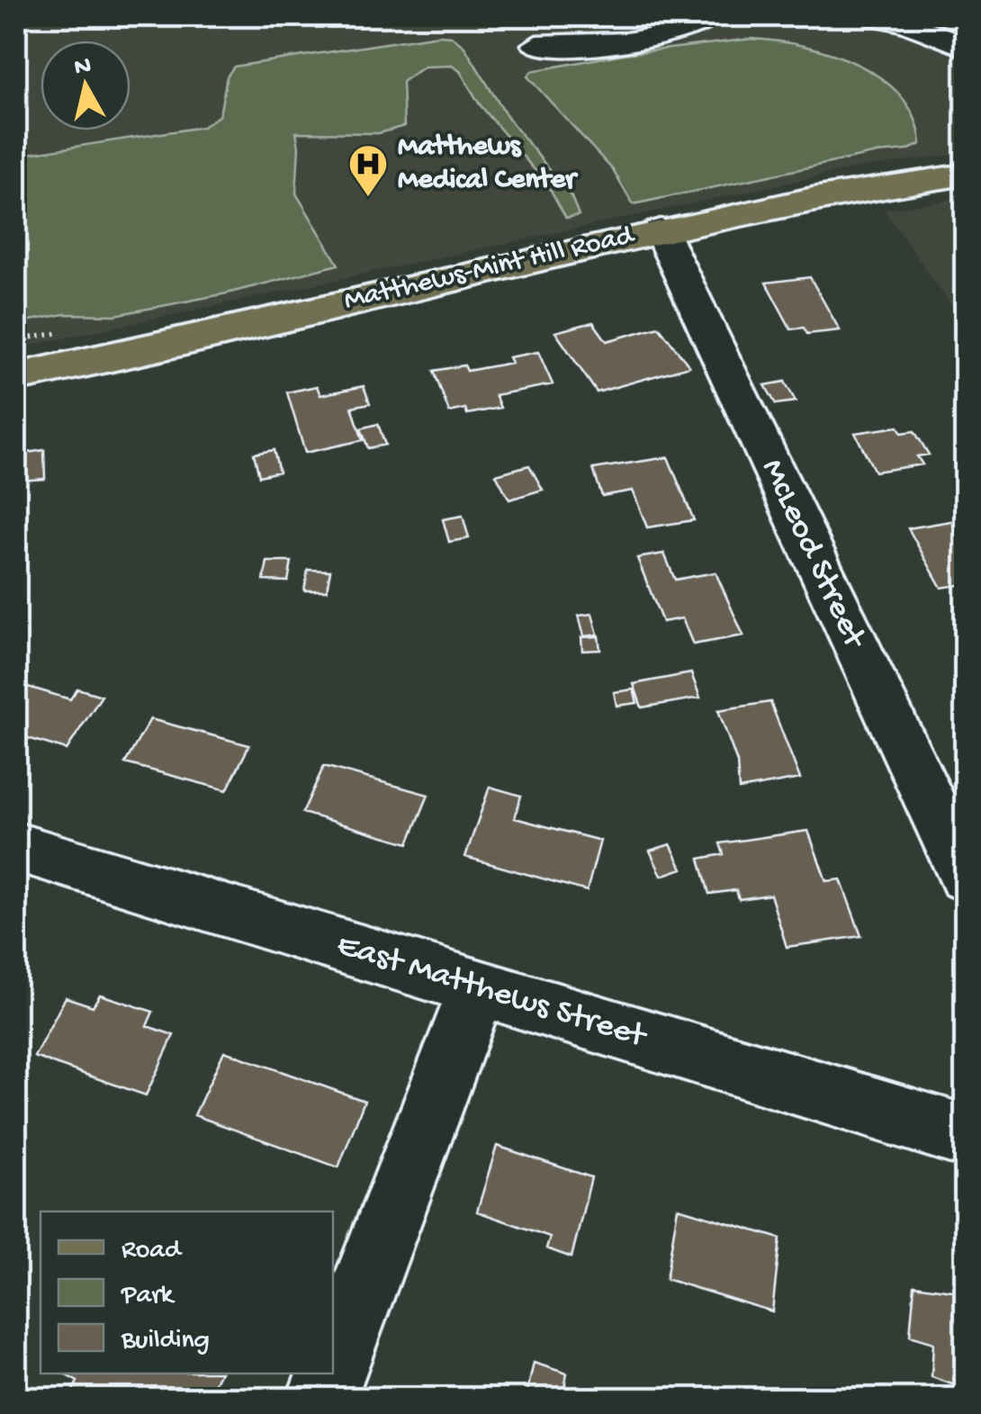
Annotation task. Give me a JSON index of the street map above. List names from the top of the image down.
{
  "streets": {
    "main road": ["Matthews-Mint Hill Road"],
    "street": ["McLeod Street", "East Matthews Street"]
  },
  "crossings": [
    ["Matthews-Mint Hill Road", "McLeod Street"]
  ],
  "places": {
    "hospital": ["Matthews Medical Center"]
  },
  "legend": ["Road", "Park", "Building"],
  "north": "top"
}
